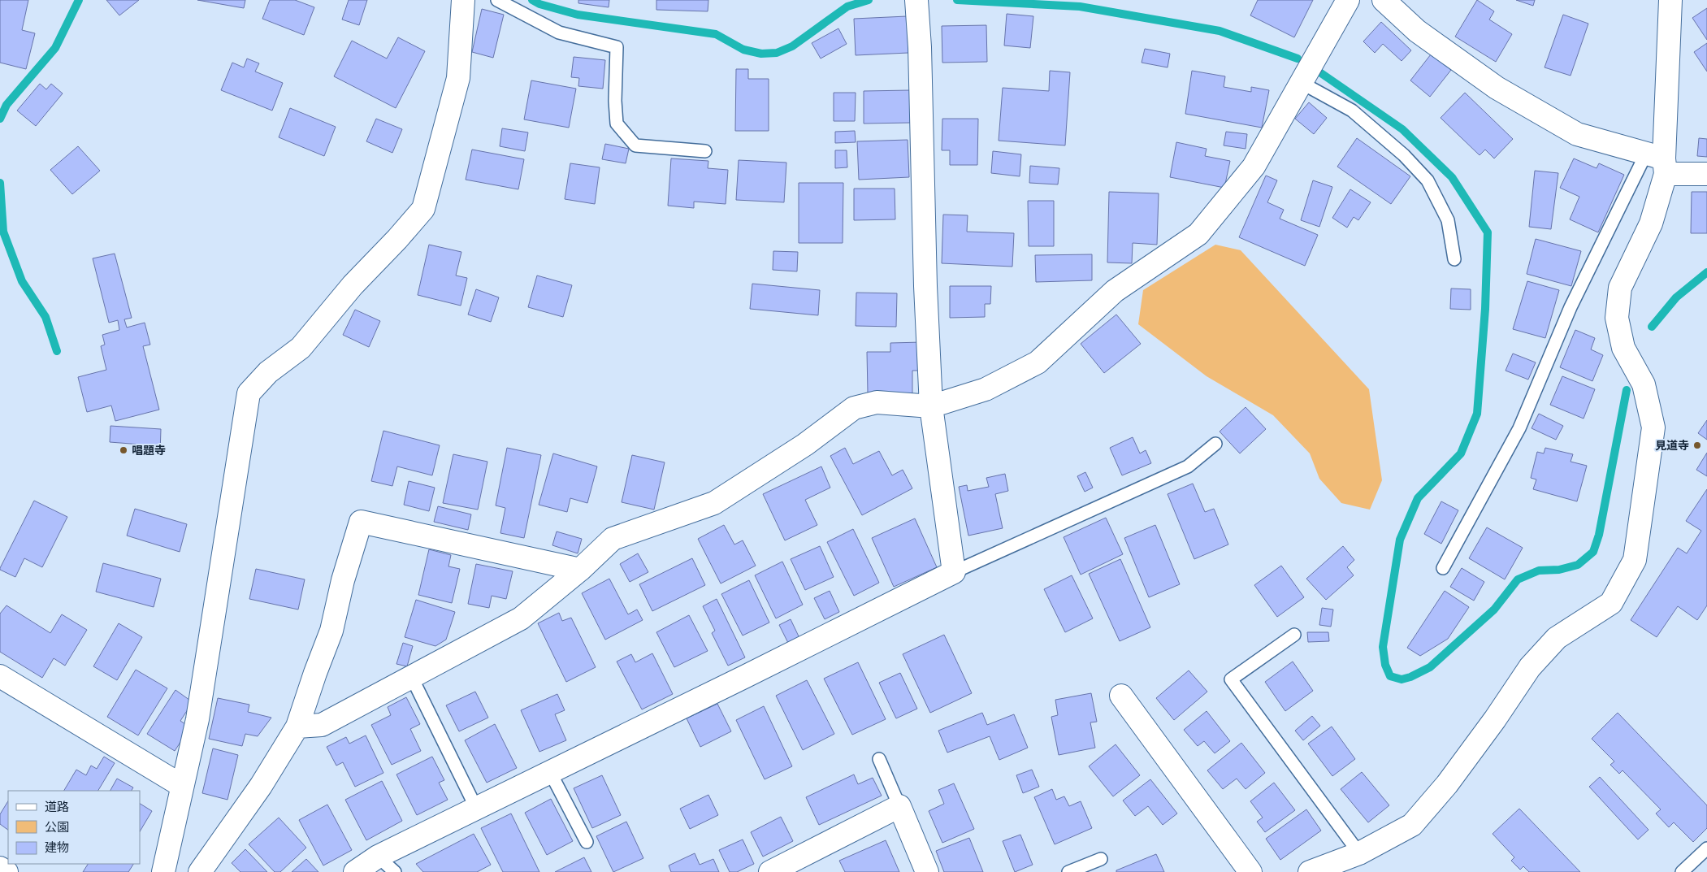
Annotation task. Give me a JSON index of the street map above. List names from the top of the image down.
{
  "places": ["見道寺", "唱題寺"],
  "legend": ["道路", "公園", "建物"]
}
